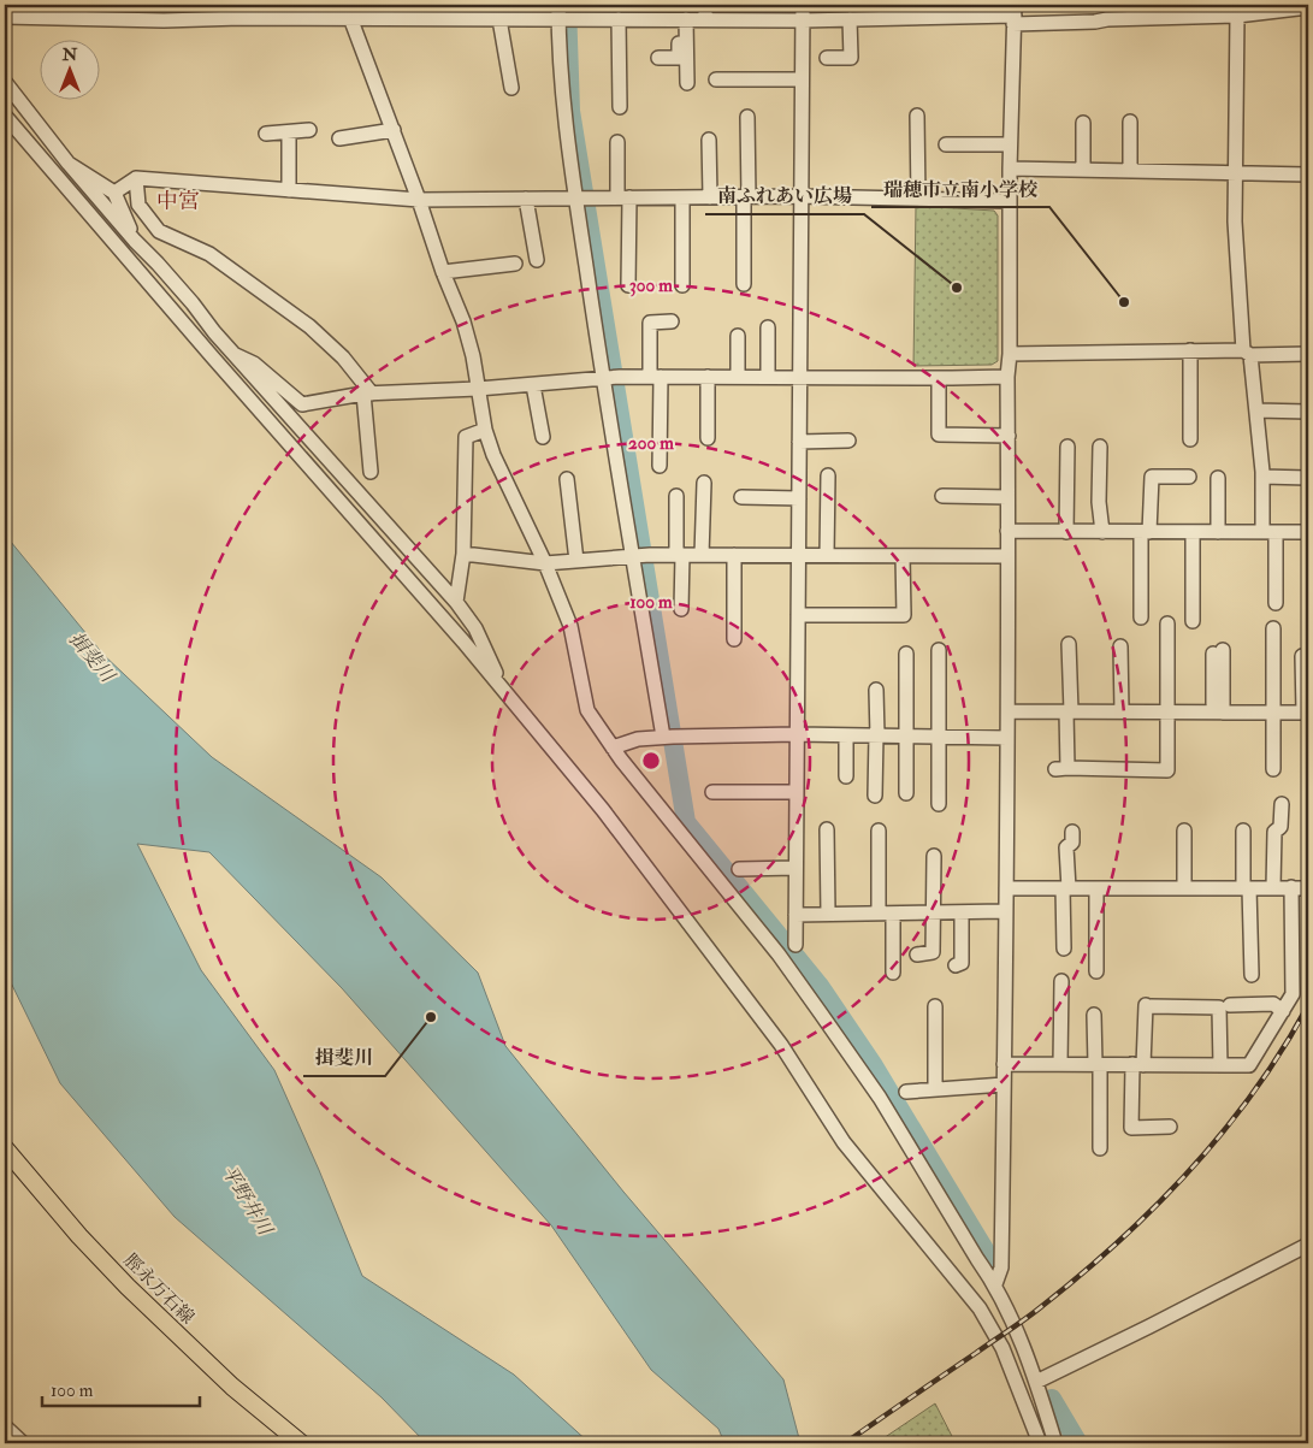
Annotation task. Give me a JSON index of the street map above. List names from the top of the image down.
{
  "streets": {
    "main road": ["脛永万石線"]
  },
  "districts": ["中宮"],
  "water": ["揖斐川", "平野井川"],
  "places": ["南ふれあい広場", "瑞穂市立南小学校", "揖斐川"],
  "scale_bar": "100 m",
  "north": "top",
  "rings": ["300 m", "200 m", "100 m"]
}
